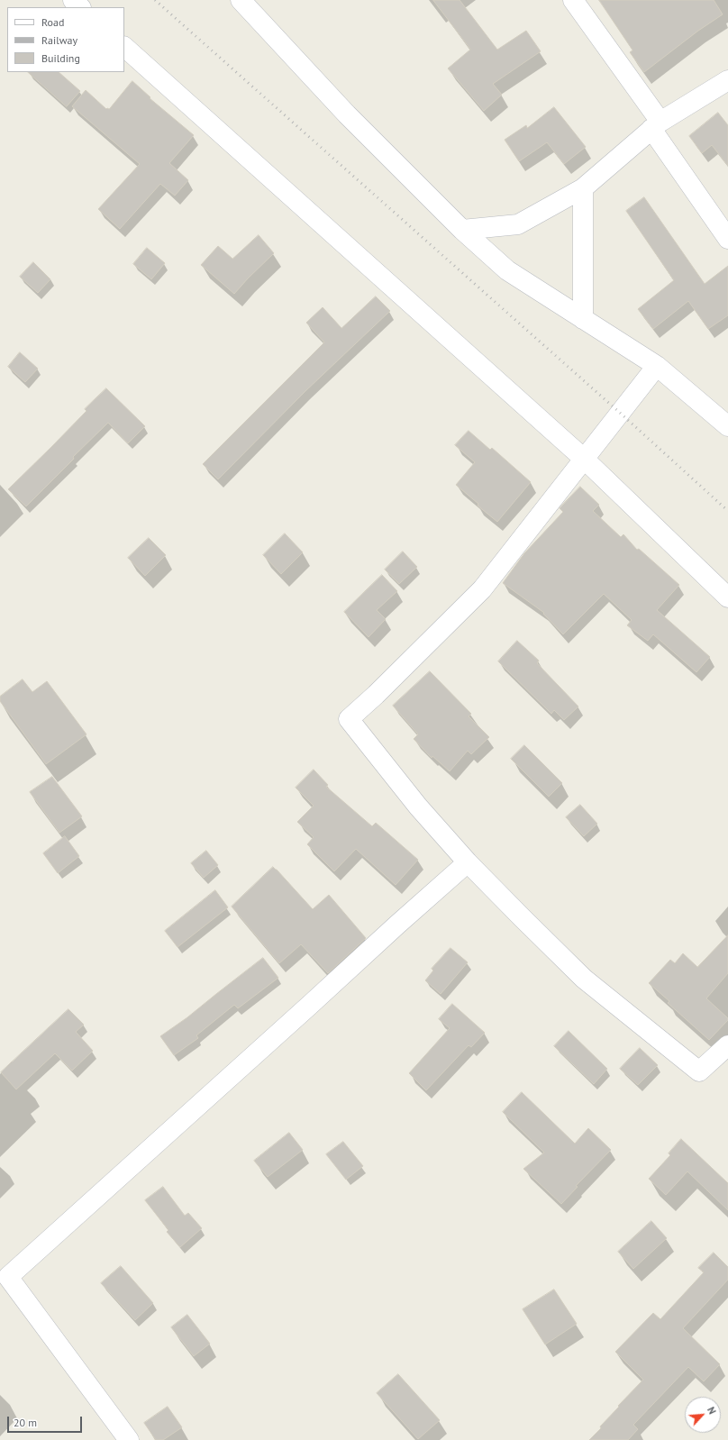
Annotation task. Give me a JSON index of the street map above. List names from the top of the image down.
{
  "legend": ["Road", "Railway", "Building"],
  "scale_bar": "20 m",
  "north": "top right"
}
